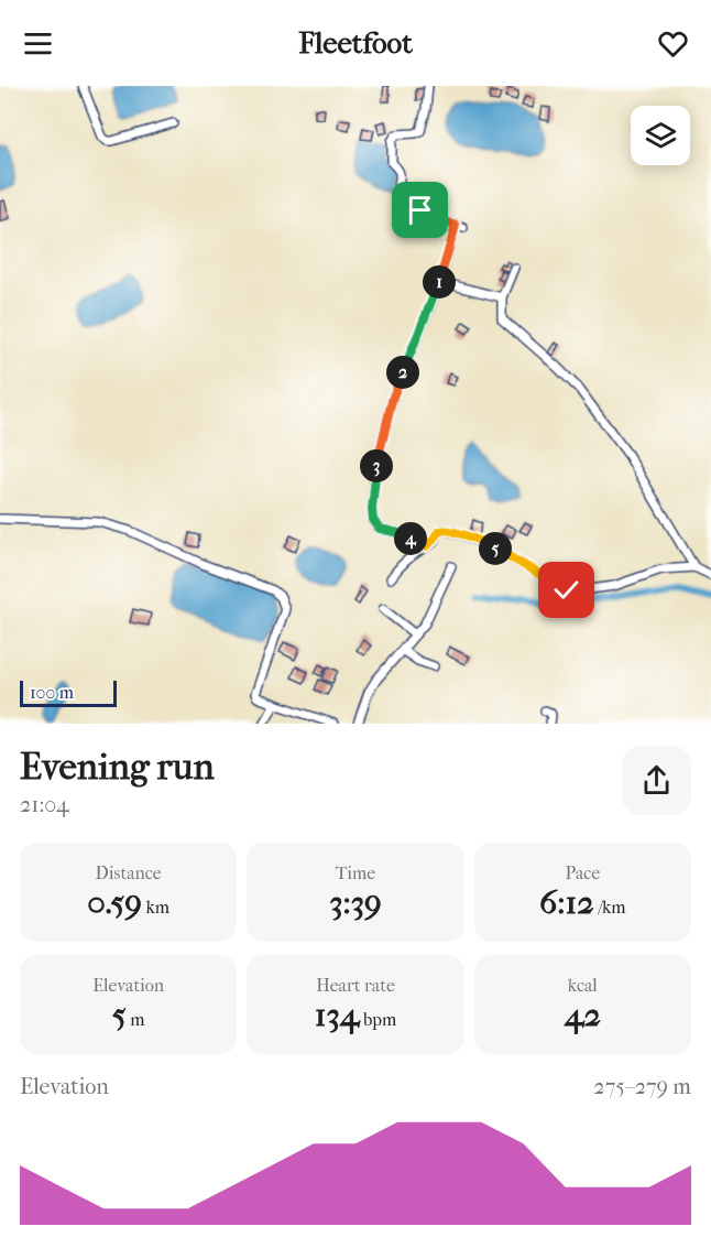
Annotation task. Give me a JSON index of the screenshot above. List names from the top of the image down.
{
  "scale_bar": "100 m",
  "page": {
    "header": "Fleetfoot",
    "pins": [
      "1",
      "2",
      "3",
      "4",
      "5"
    ],
    "scale": "100 m",
    "heading": ["Evening run", "21:04"],
    "stats": [
      ["Distance", "0.59 km"],
      ["Time", "3:39"],
      ["Pace", "6:12 /km"],
      ["Elevation", "5 m"],
      ["Heart rate", "134 bpm"],
      ["kcal", "42"]
    ],
    "chart": ["Elevation", "275–279 m"]
  }
}
